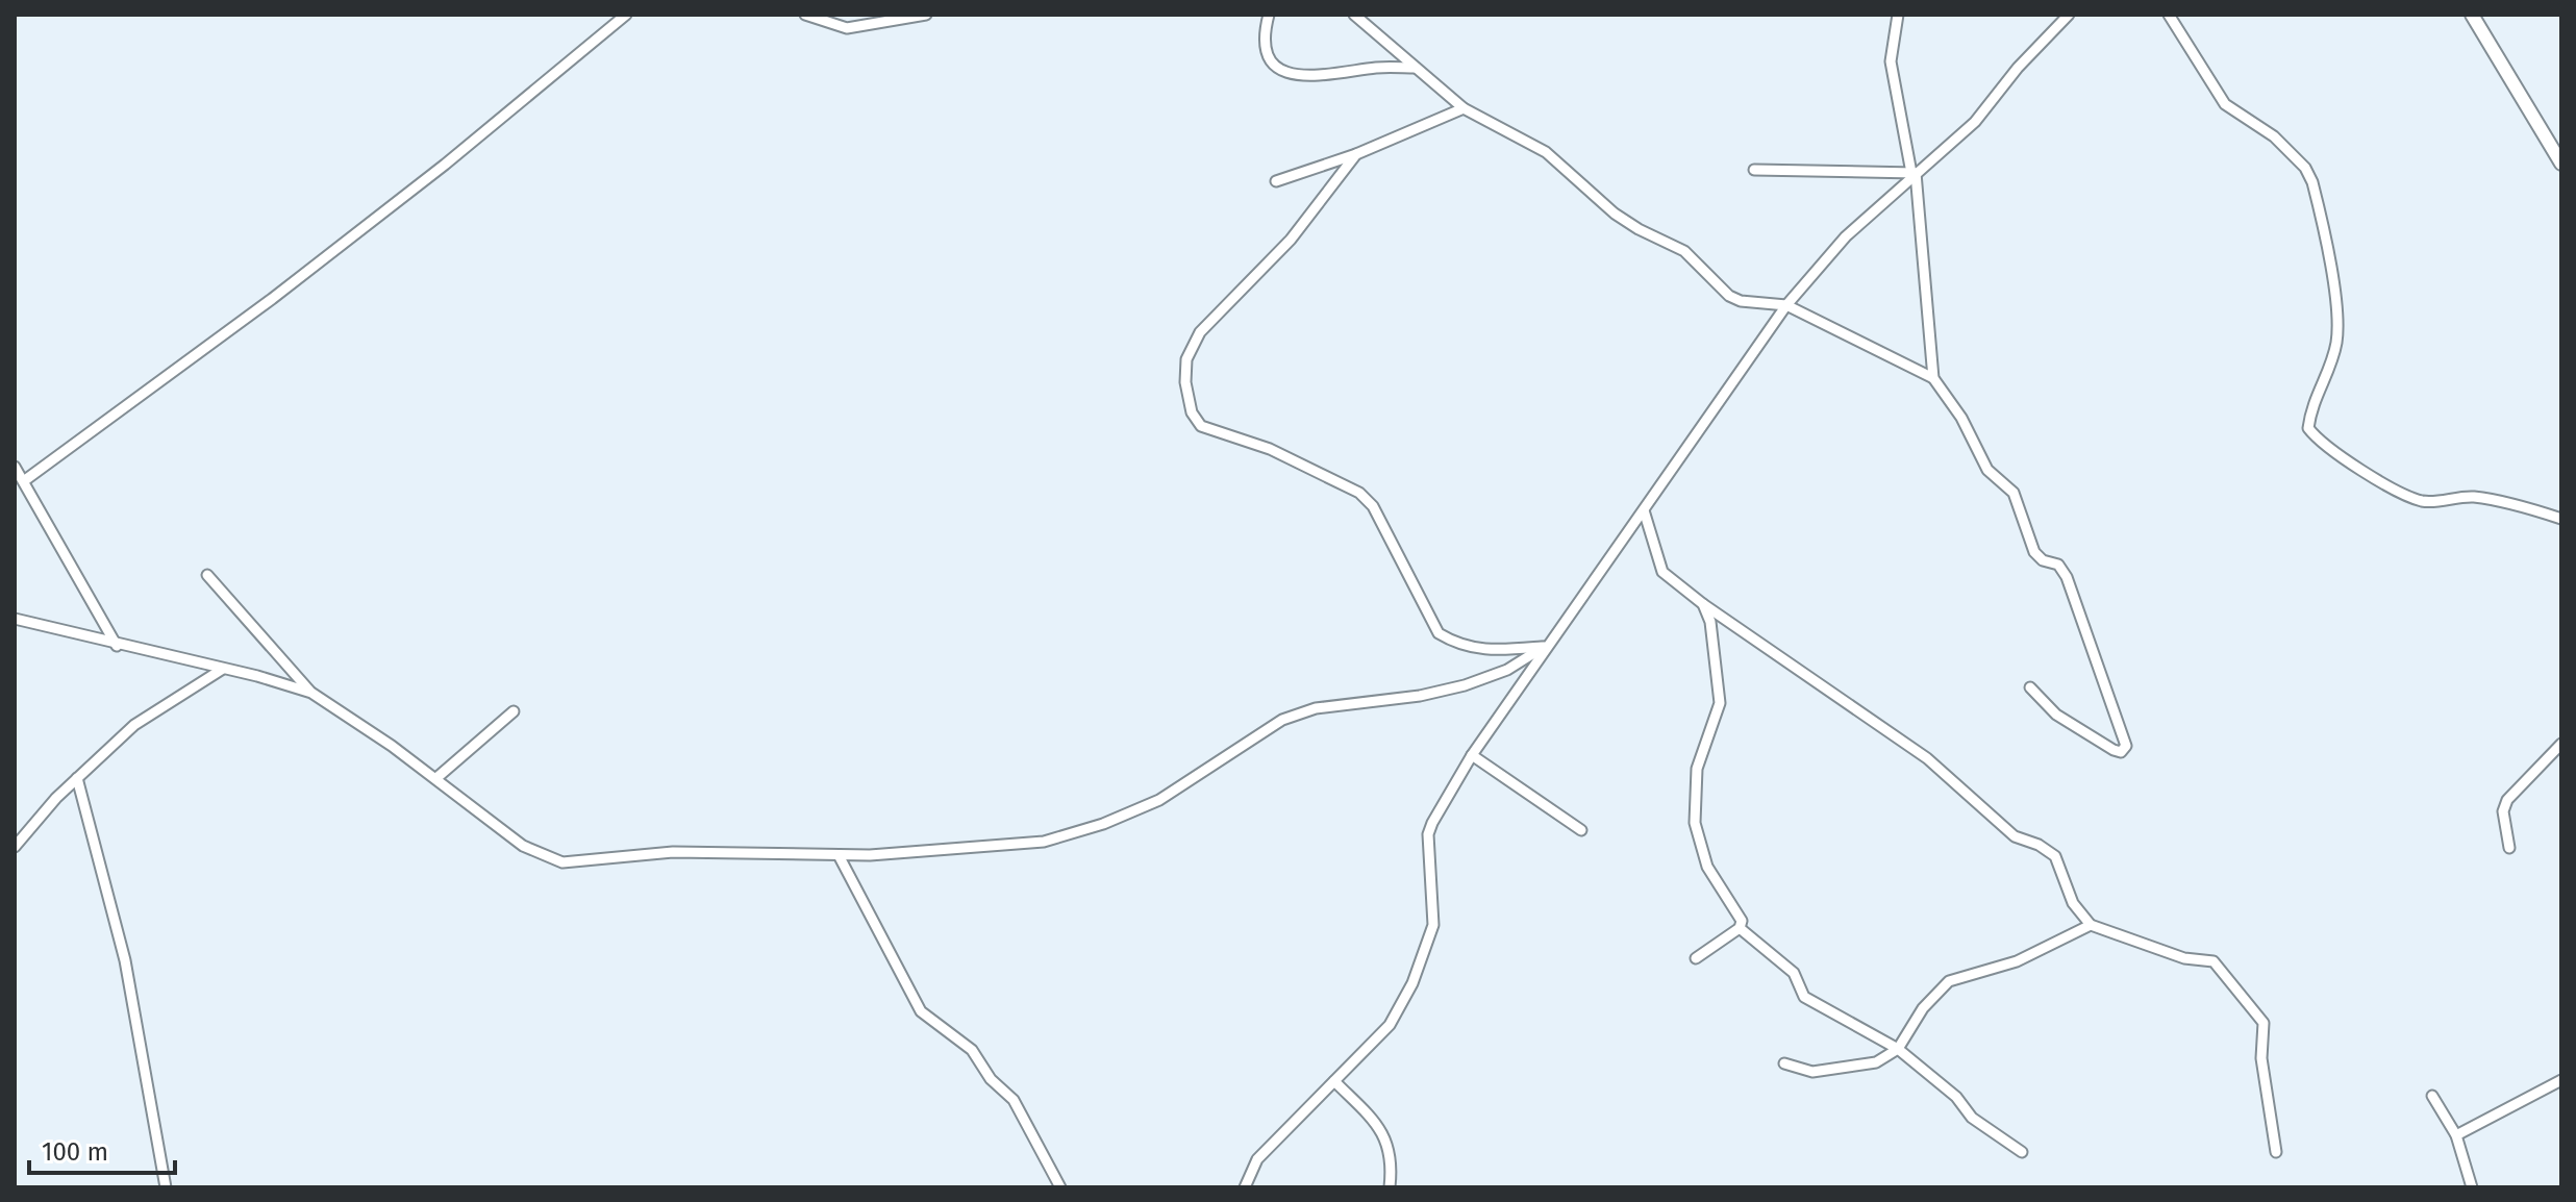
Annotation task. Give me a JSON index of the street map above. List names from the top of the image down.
{
  "scale_bar": "100 m"
}
